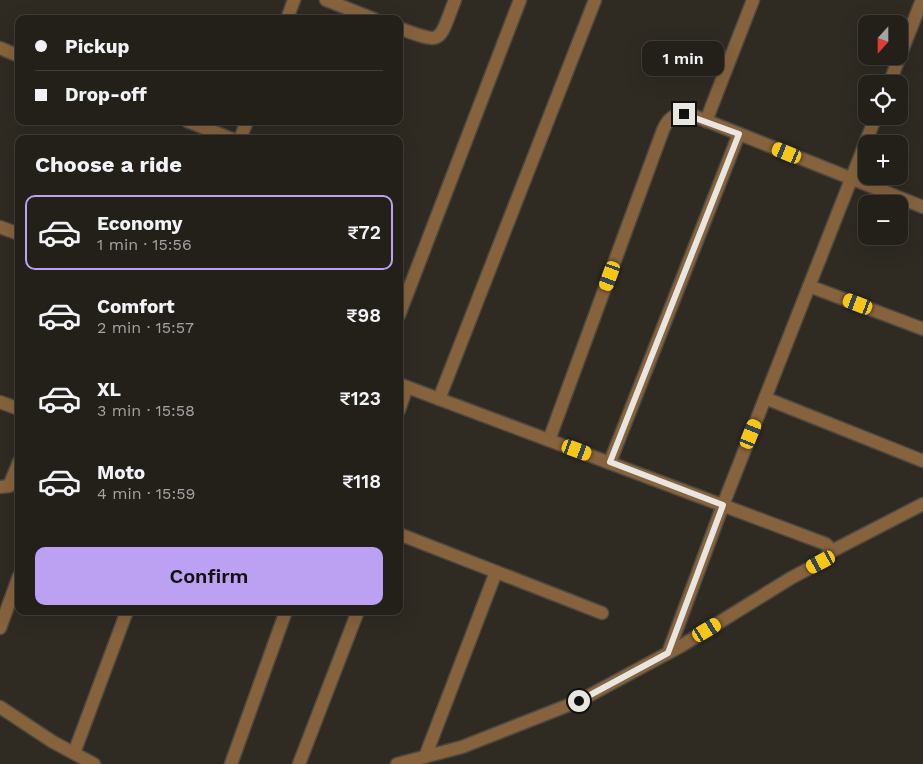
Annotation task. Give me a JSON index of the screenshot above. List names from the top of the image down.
{
  "north": "bottom",
  "page": {
    "map_buttons": ["+", "−"],
    "banner": ["Pickup", "Drop-off"],
    "bubble": "1 min",
    "heading": "Choose a ride",
    "list": [
      {
        "name": "Economy",
        "note": "1 min · 15:56",
        "value": "₹72"
      },
      {
        "name": "Comfort",
        "note": "2 min · 15:57",
        "value": "₹98"
      },
      {
        "name": "XL",
        "note": "3 min · 15:58",
        "value": "₹123"
      },
      {
        "name": "Moto",
        "note": "4 min · 15:59",
        "value": "₹118"
      }
    ],
    "buttons": "Confirm"
  }
}
